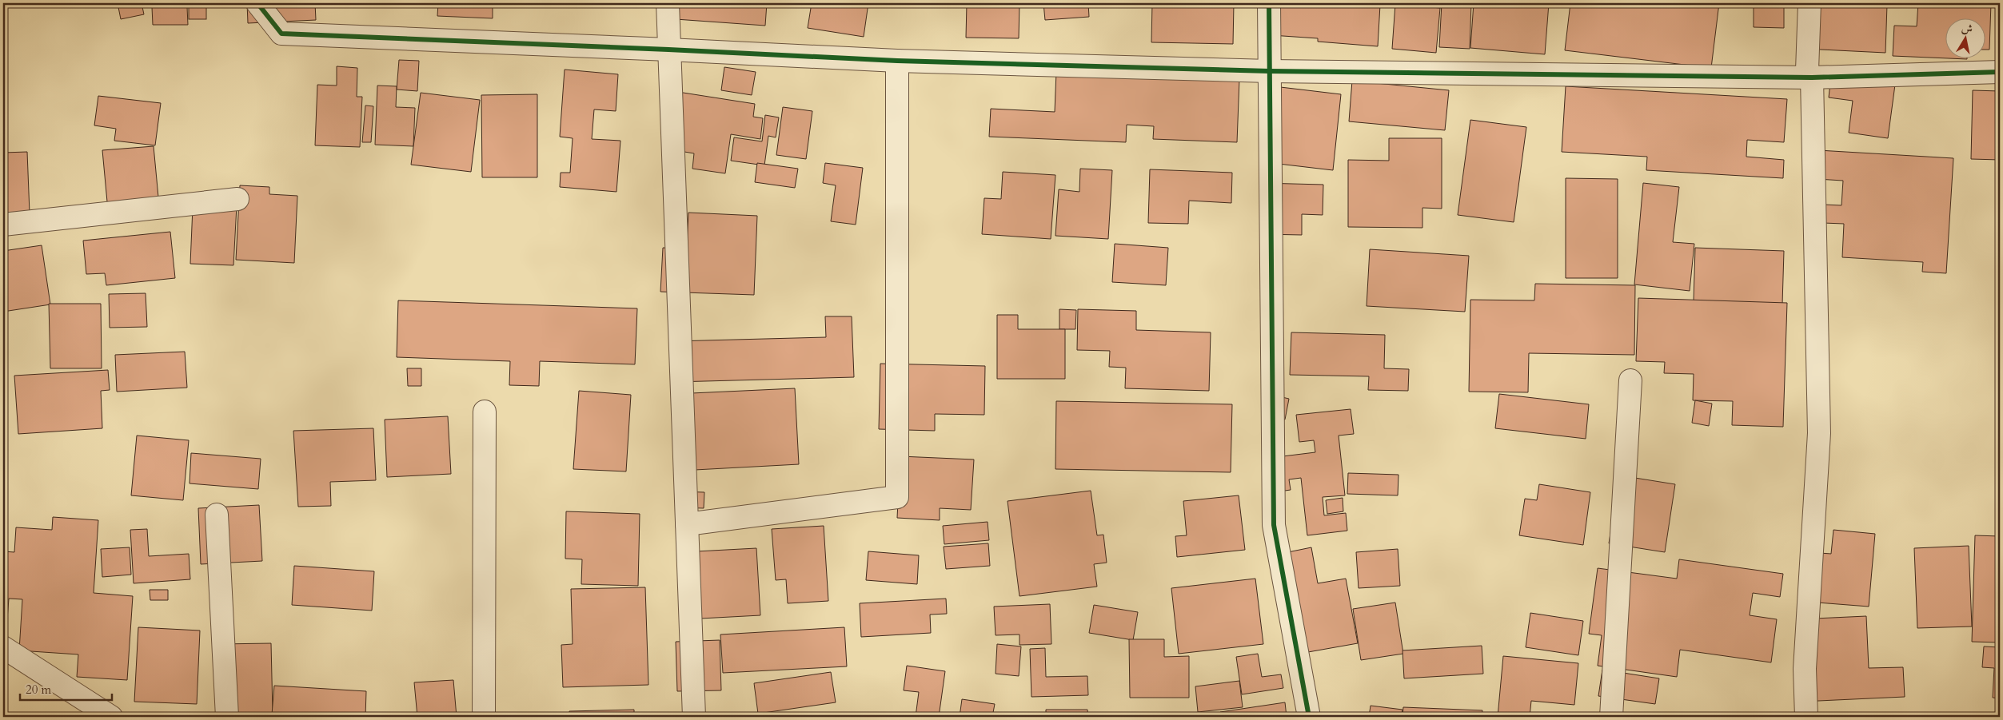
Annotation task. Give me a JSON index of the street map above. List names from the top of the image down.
{
  "scale_bar": "20 m",
  "north": "top"
}
